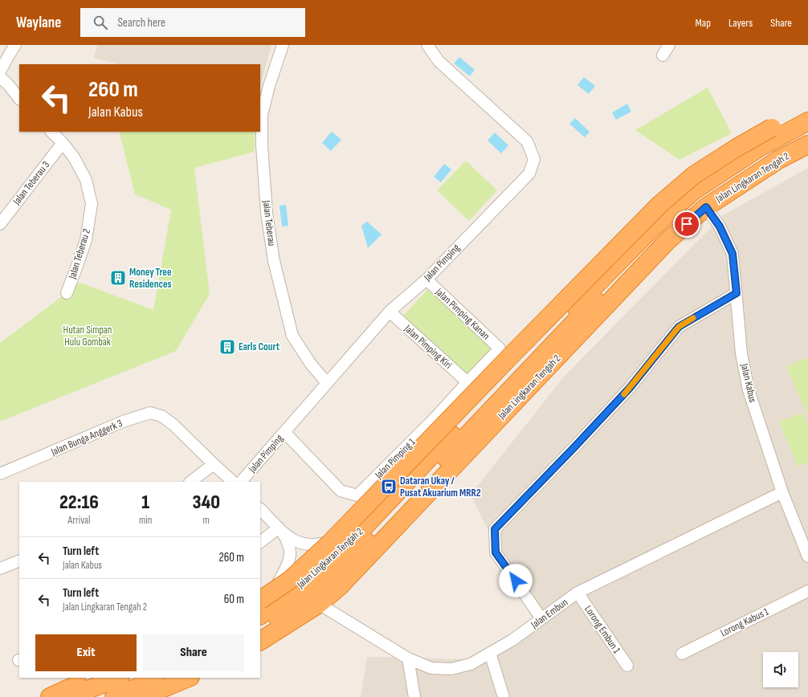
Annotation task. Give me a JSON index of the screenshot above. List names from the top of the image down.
{
  "streets": {
    "highway": ["Jalan Lingkaran Tengah 2"],
    "street": [
      "Jalan Teberau 3",
      "Jalan Teberau",
      "Jalan Teberau 2",
      "Jalan Pimping",
      "Jalan Pimping Kanan",
      "Jalan Pimping Kiri",
      "Jalan Kabus",
      "Jalan Bunga Anggerk 3",
      "Jalan Pimping 1",
      "Jalan Embun",
      "Lorong Kabus 1",
      "Lorong Embun 1"
    ]
  },
  "crossings": [
    ["Jalan Lingkaran Tengah 2", "Jalan Kabus"],
    ["Jalan Lingkaran Tengah 2", "Jalan Embun"],
    ["Jalan Teberau 3", "Jalan Teberau 2"],
    ["Jalan Teberau", "Jalan Pimping"],
    ["Jalan Pimping", "Jalan Pimping Kanan"],
    ["Jalan Pimping", "Jalan Pimping Kiri"],
    ["Jalan Pimping", "Jalan Pimping 1"],
    ["Jalan Pimping Kanan", "Jalan Pimping 1"],
    ["Jalan Pimping Kiri", "Jalan Pimping 1"],
    ["Jalan Kabus", "Jalan Embun"],
    ["Jalan Embun", "Lorong Embun 1"]
  ],
  "parks": ["Hutan Simpan Hulu Gombak"],
  "places": {
    "building": ["Money Tree Residences", "Earls Court"],
    "bus stop": ["Dataran Ukay / Pusat Akuarium MRR2"]
  },
  "page": {
    "header": "Waylane",
    "search": "Search here",
    "nav": ["Map", "Layers", "Share"],
    "turn": ["260 m", "Jalan Kabus"],
    "eta": [
      "22:16",
      "Arrival",
      "1",
      "min",
      "340",
      "m"
    ],
    "list": [
      {
        "name": "Turn left",
        "note": "Jalan Kabus",
        "value": "260 m"
      },
      {
        "name": "Turn left",
        "note": "Jalan Lingkaran Tengah 2",
        "value": "60 m"
      }
    ],
    "buttons": ["Exit", "Share"]
  }
}
